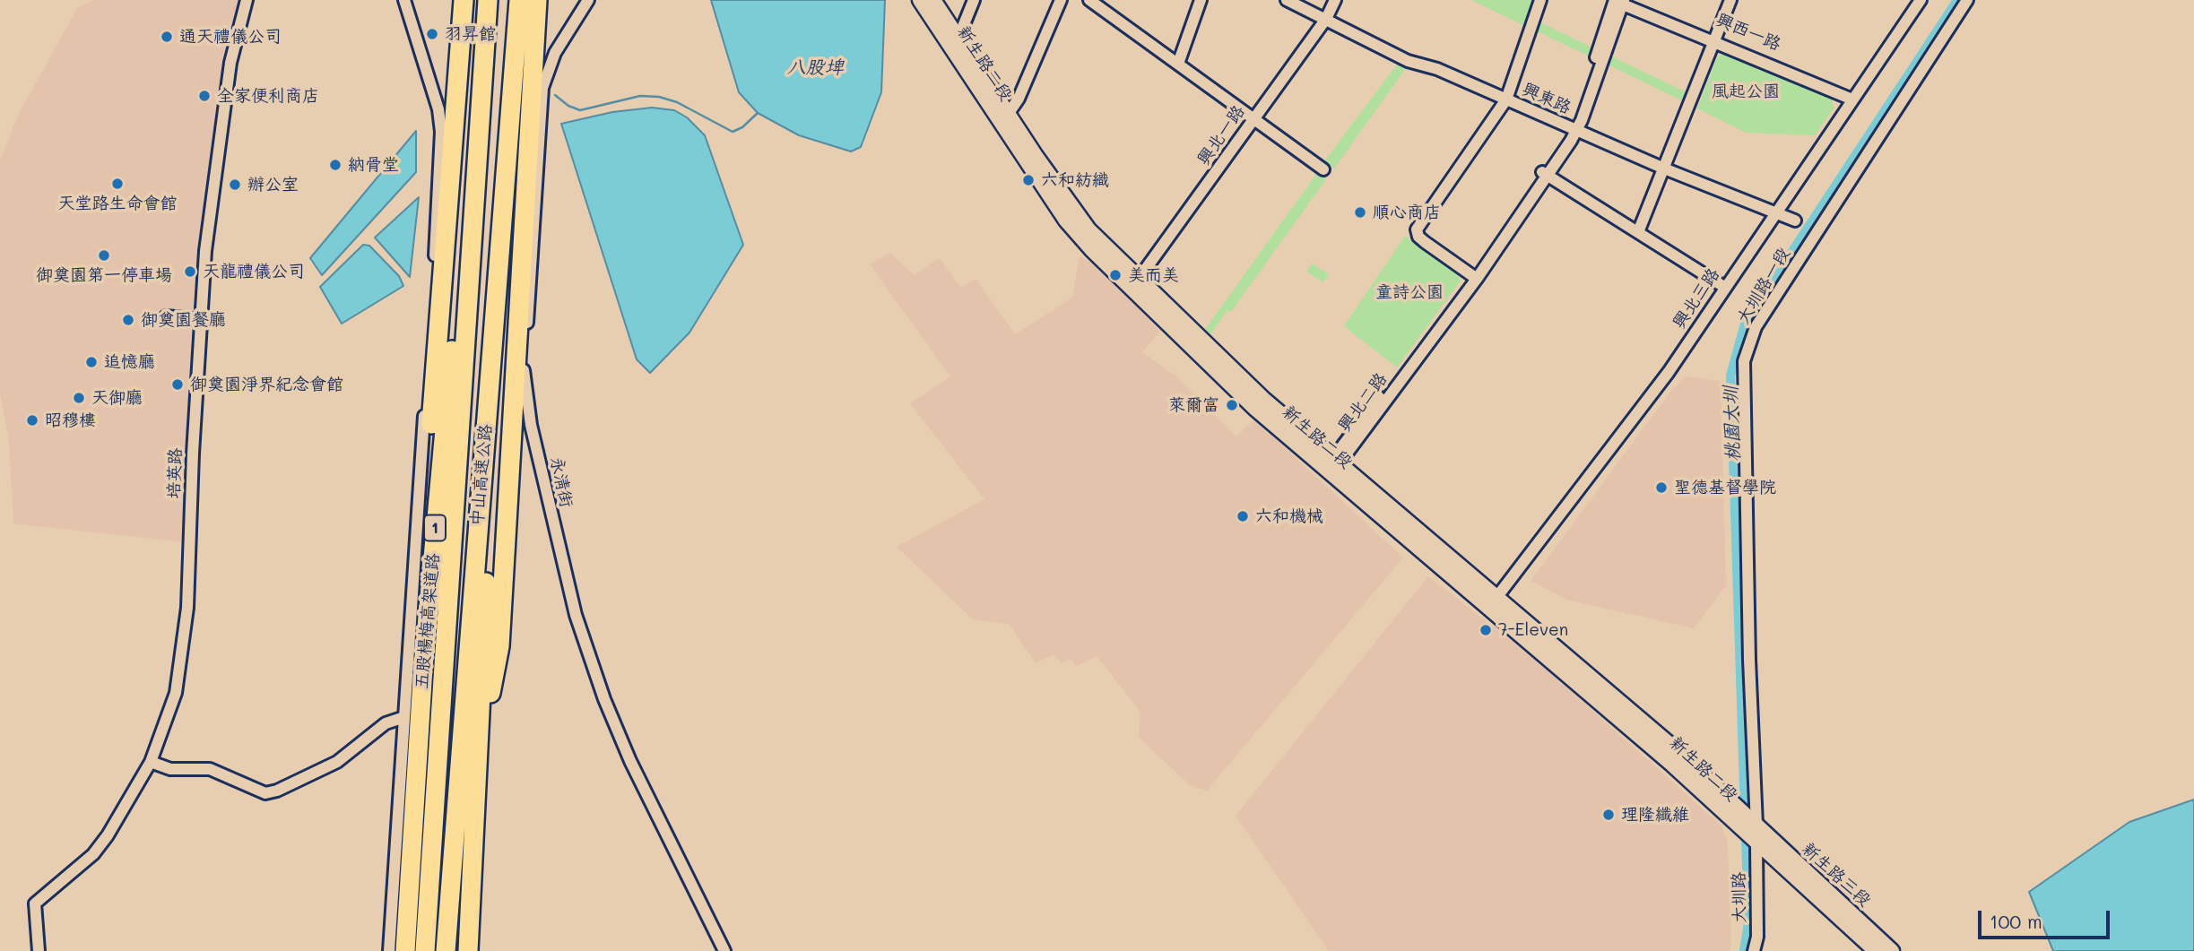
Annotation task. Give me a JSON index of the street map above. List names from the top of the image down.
{
  "streets": {
    "highway": ["中山高速公路", "1", "五股楊梅高架道路"],
    "main road": ["新生路二段", "新生路三段"],
    "street": [
      "興西一路",
      "興東路",
      "興北一路",
      "大圳路一段",
      "興北三路",
      "興北二路",
      "培英路",
      "永清街",
      "大圳路"
    ]
  },
  "crossings": [
    ["興西一路", "興北三路"],
    ["興西一路", "興北二路"],
    ["新生路二段", "興北一路"],
    ["新生路二段", "大圳路一段"],
    ["新生路二段", "興北三路"],
    ["新生路二段", "興北二路"],
    ["新生路二段", "新生路三段"],
    ["新生路二段", "大圳路"],
    ["興東路", "興北一路"],
    ["興東路", "興北三路"],
    ["興東路", "興北二路"],
    ["大圳路一段", "新生路三段"],
    ["中山高速公路", "五股楊梅高架道路"],
    ["新生路三段", "大圳路"]
  ],
  "water": ["八股埤", "桃園大圳"],
  "parks": ["風起公園", "童詩公園"],
  "places": [
    "羽昇館",
    "通天禮儀公司",
    "全家便利商店",
    "納骨堂",
    "六和紡織",
    "天堂路生命會館",
    "辦公室",
    "順心商店",
    "御奠園第一停車場",
    "天龍禮儀公司",
    "美而美",
    "御奠園餐廳",
    "追憶廳",
    "御奠園淨界紀念會館",
    "天御廳",
    "萊爾富",
    "昭穆樓",
    "聖德基督學院",
    "六和機械",
    "7-Eleven",
    "理隆纖維"
  ],
  "scale_bar": "100 m"
}
